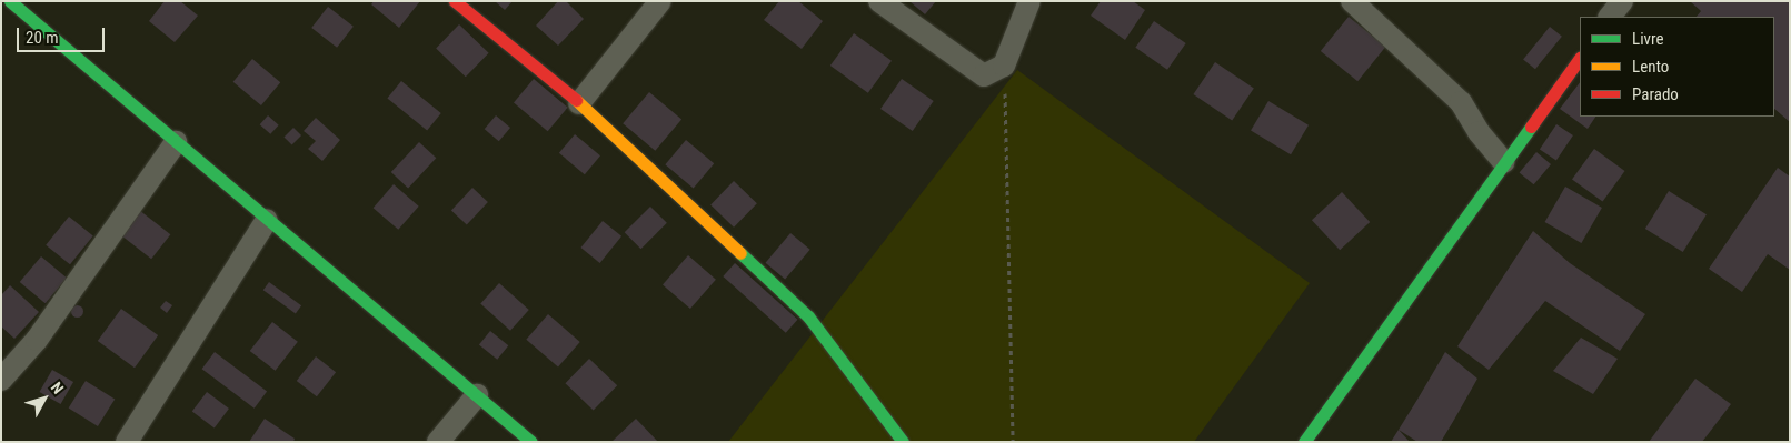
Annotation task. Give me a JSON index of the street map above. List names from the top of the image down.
{
  "legend": ["Livre", "Lento", "Parado"],
  "scale_bar": "20 m",
  "north": "top right"
}
